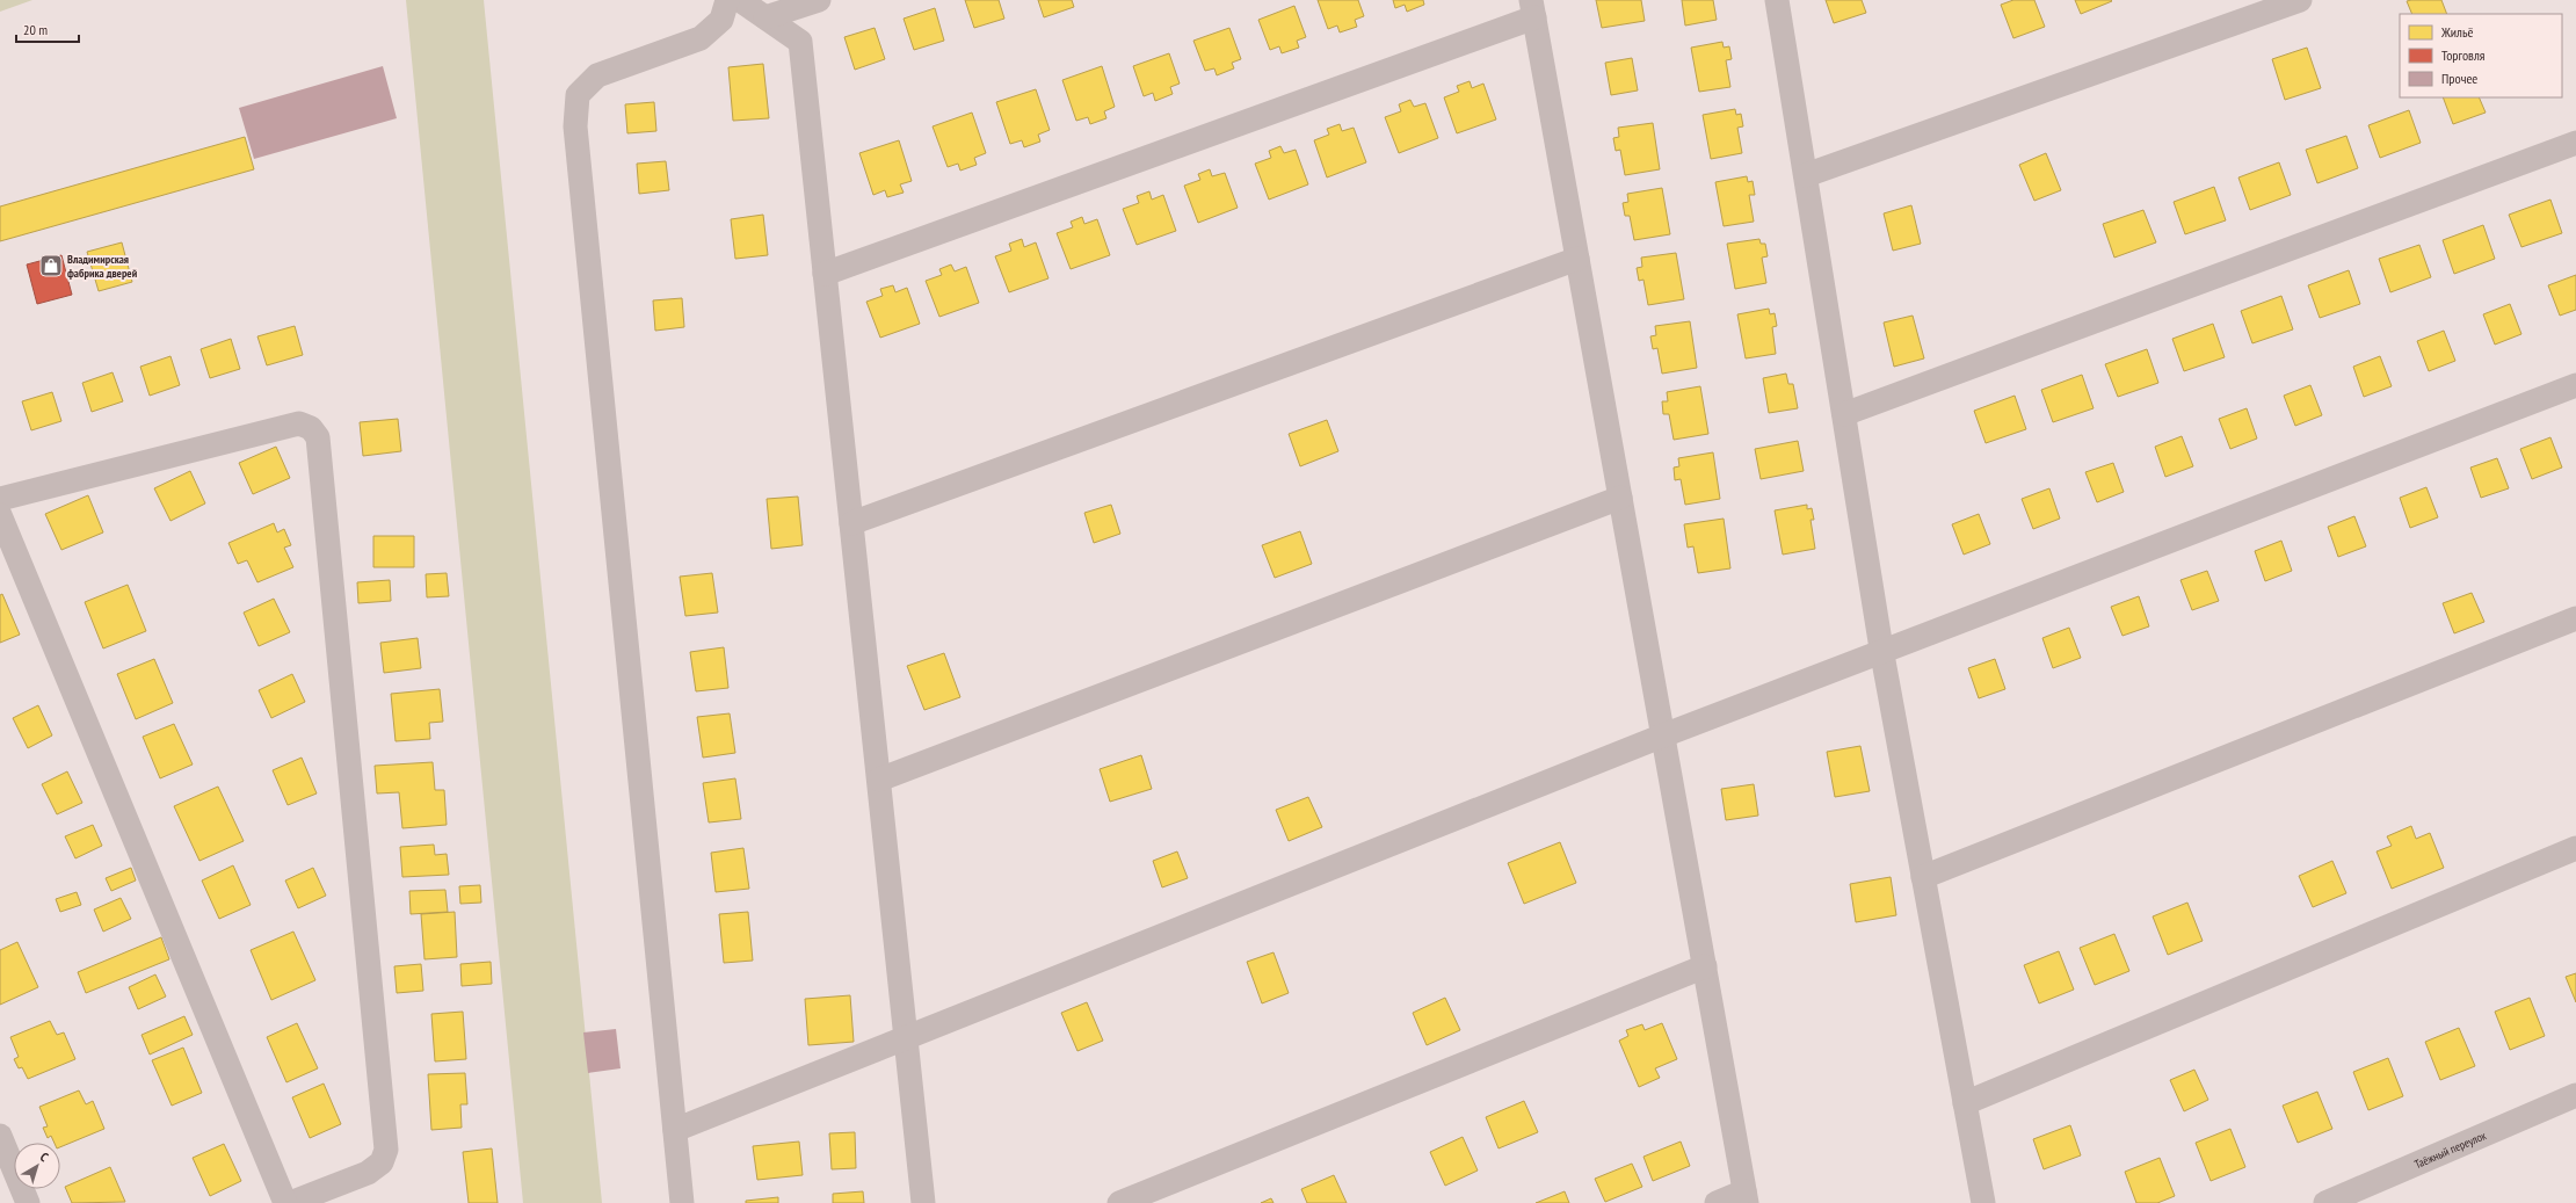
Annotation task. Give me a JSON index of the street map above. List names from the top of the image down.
{
  "streets": {
    "street": ["Таёжный переулок"]
  },
  "places": {
    "shop": ["Владимирская фабрика дверей"]
  },
  "legend": ["Жильё", "Торговля", "Прочее"],
  "scale_bar": "20 m",
  "north": "top right"
}
